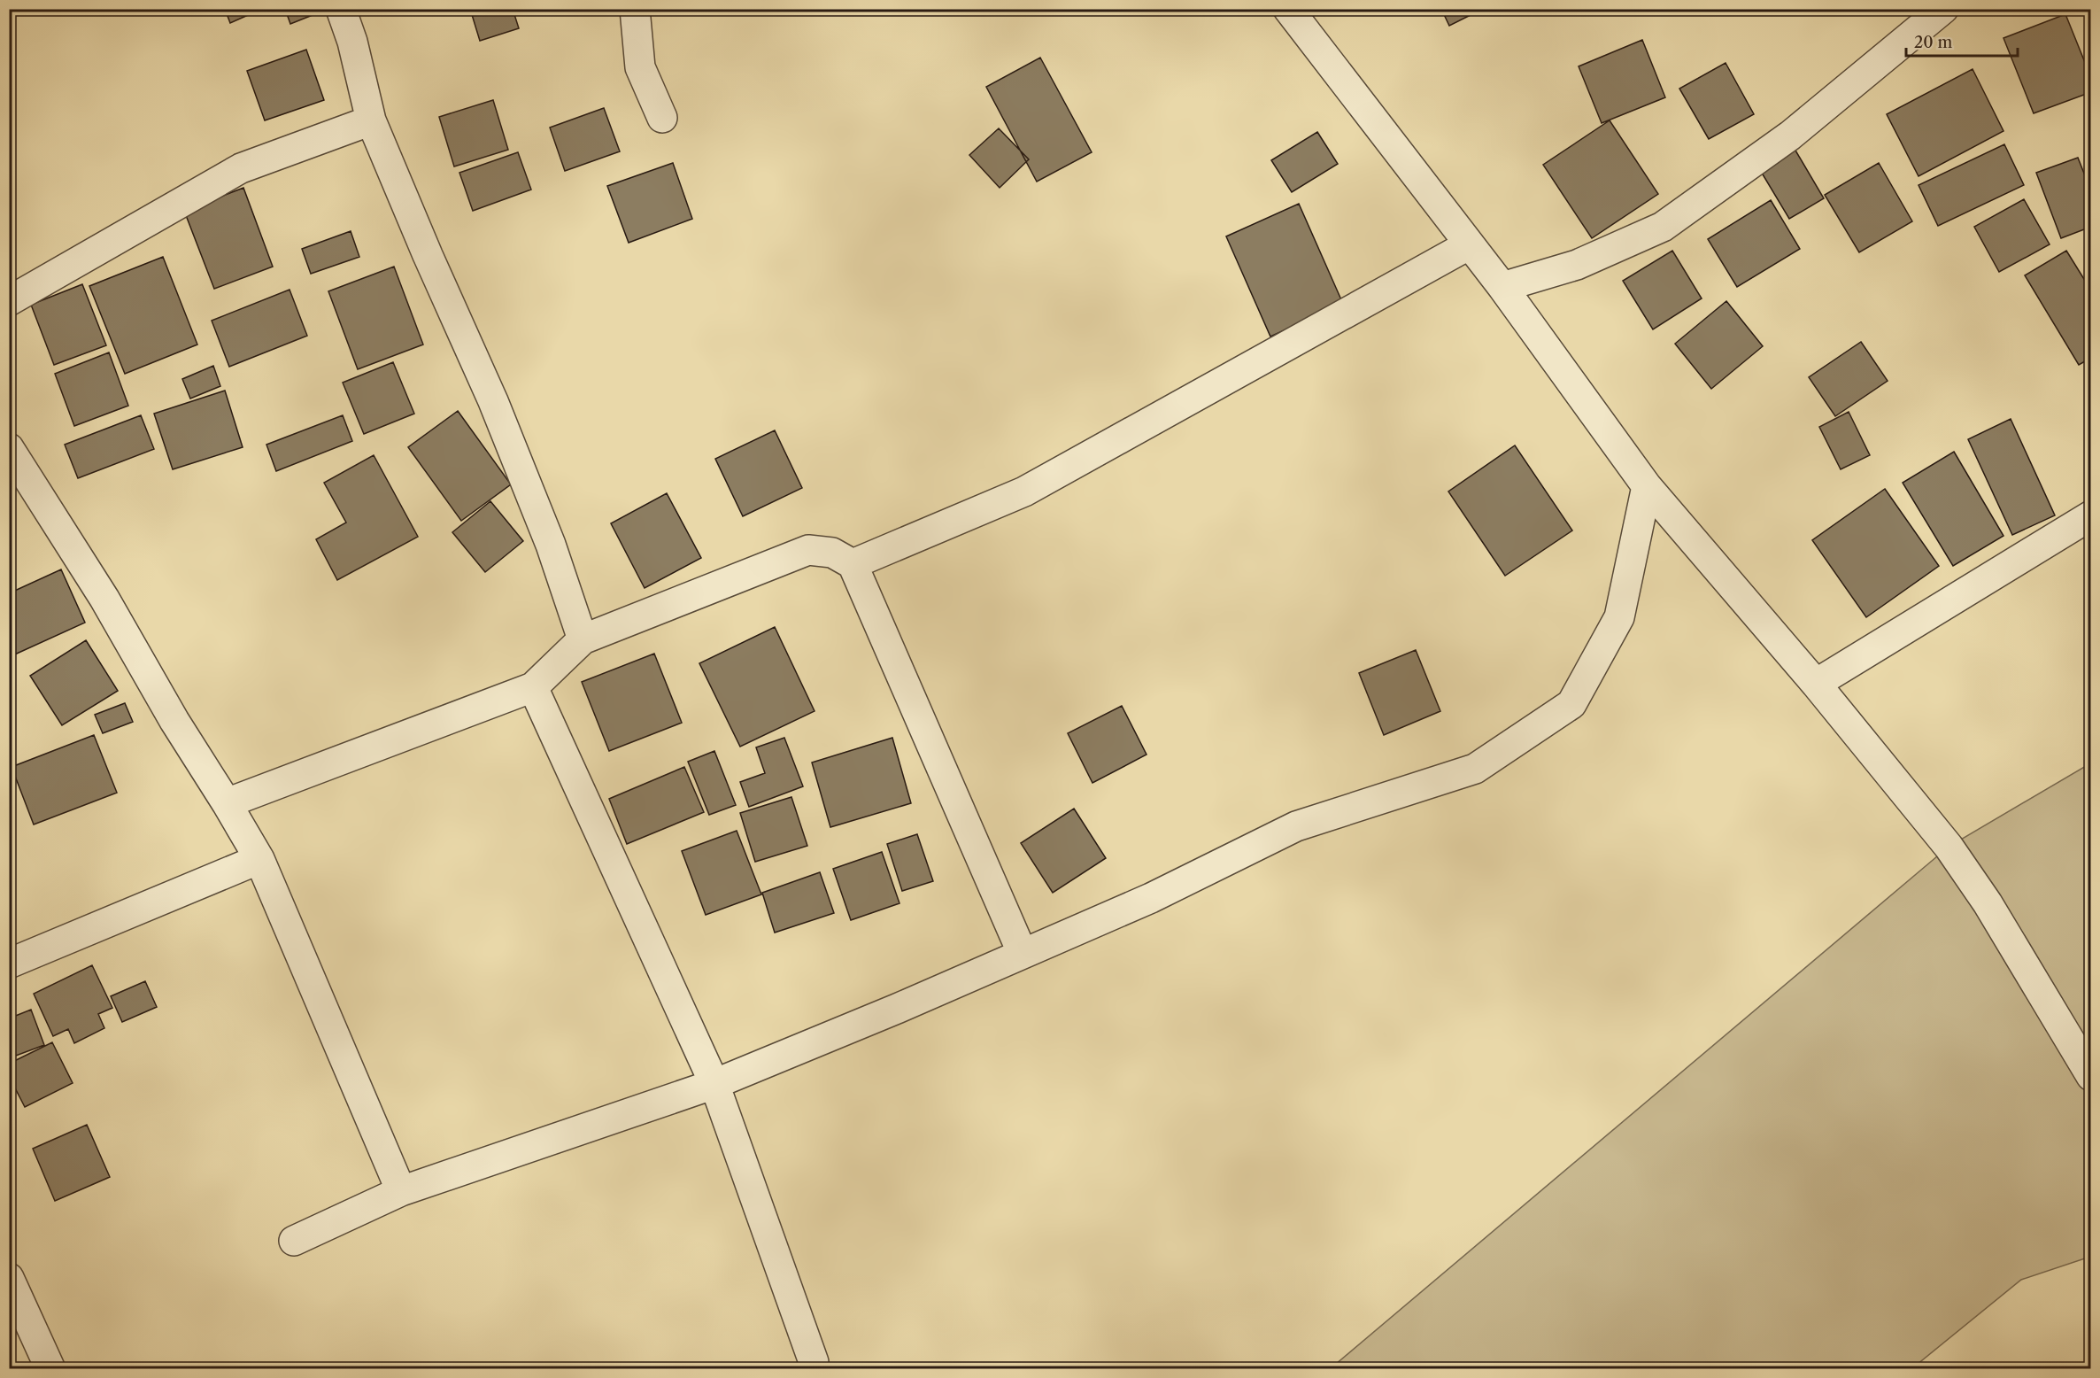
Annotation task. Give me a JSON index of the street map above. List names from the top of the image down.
{
  "scale_bar": "20 m"
}
